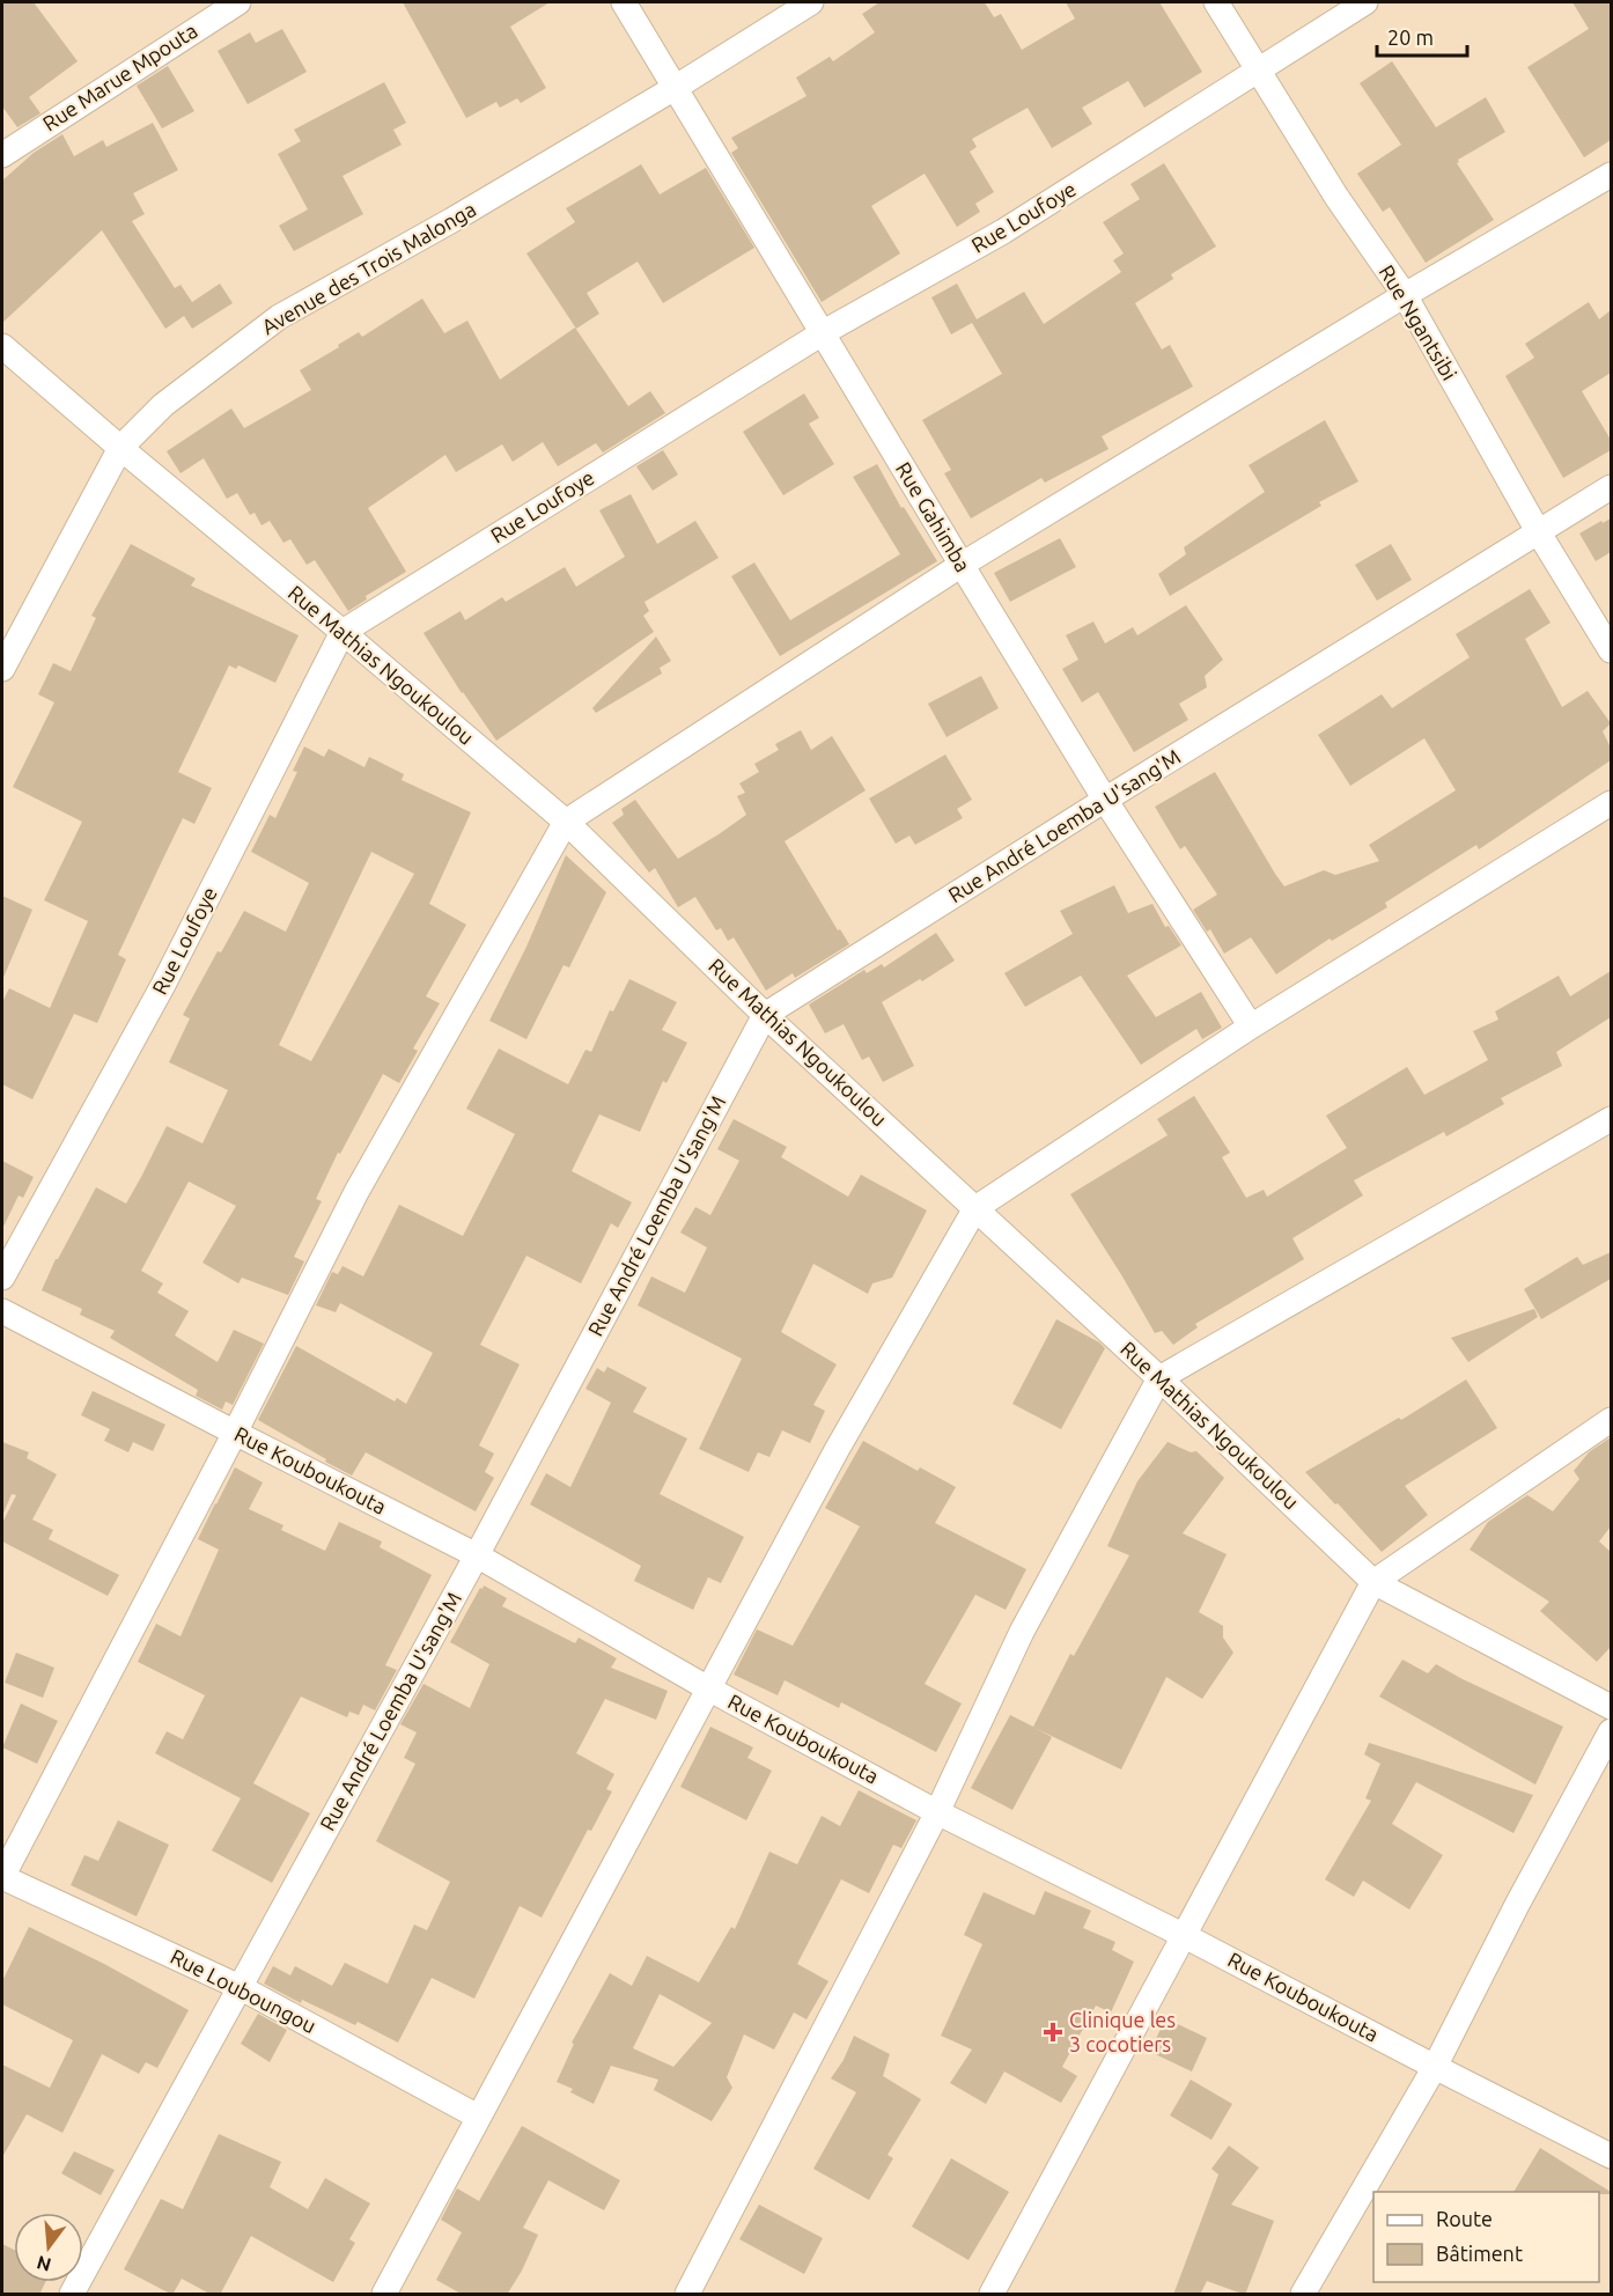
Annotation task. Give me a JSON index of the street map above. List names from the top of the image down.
{
  "streets": {
    "street": [
      "Rue Marue Mpouta",
      "Rue Loufoye",
      "Avenue des Trois Malonga",
      "Rue Ngantsibi",
      "Rue Gahimba",
      "Rue Mathias Ngoukoulou",
      "Rue André Loemba U'sang'M",
      "Rue Kouboukouta",
      "Rue Louboungou"
    ]
  },
  "crossings": [
    ["Rue Loufoye", "Rue Ngantsibi"],
    ["Rue Loufoye", "Rue Gahimba"],
    ["Rue Loufoye", "Rue Mathias Ngoukoulou"],
    ["Avenue des Trois Malonga", "Rue Gahimba"],
    ["Avenue des Trois Malonga", "Rue Mathias Ngoukoulou"],
    ["Rue Ngantsibi", "Rue André Loemba U'sang'M"],
    ["Rue Gahimba", "Rue André Loemba U'sang'M"],
    ["Rue Mathias Ngoukoulou", "Rue André Loemba U'sang'M"],
    ["Rue André Loemba U'sang'M", "Rue Kouboukouta"],
    ["Rue André Loemba U'sang'M", "Rue Louboungou"]
  ],
  "places": {
    "health": ["Clinique les 3 cocotiers"]
  },
  "legend": ["Route", "Bâtiment"],
  "scale_bar": "20 m",
  "north": "bottom"
}
